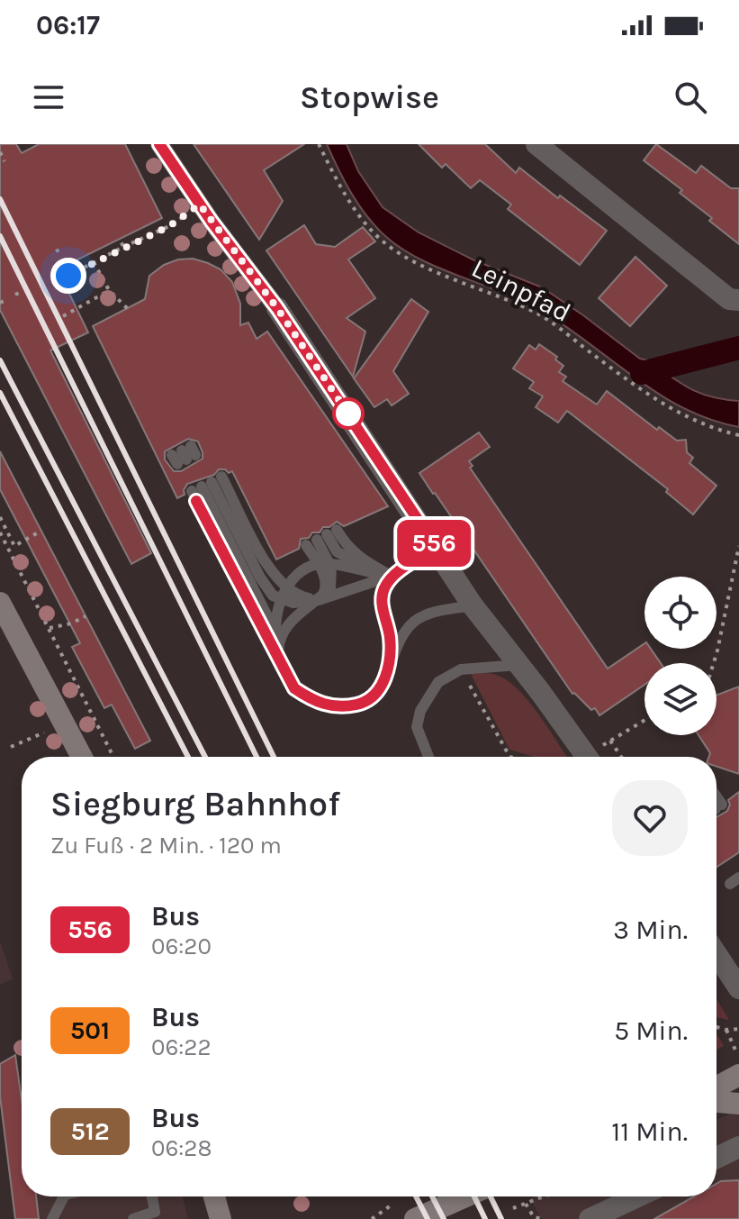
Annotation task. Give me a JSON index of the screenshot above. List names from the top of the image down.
{
  "streets": {
    "path": ["Leinpfad"]
  },
  "lines": ["bus line 556"],
  "page": {
    "status": "06:17",
    "header": "Stopwise",
    "on_map": "556",
    "heading": ["Siegburg Bahnhof", "Zu Fuß · 2 Min. · 120 m"],
    "list": [
      {
        "mark": "556",
        "name": "Bus",
        "note": "06:20",
        "value": "3 Min."
      },
      {
        "mark": "501",
        "name": "Bus",
        "note": "06:22",
        "value": "5 Min."
      },
      {
        "mark": "512",
        "name": "Bus",
        "note": "06:28",
        "value": "11 Min."
      }
    ]
  }
}
